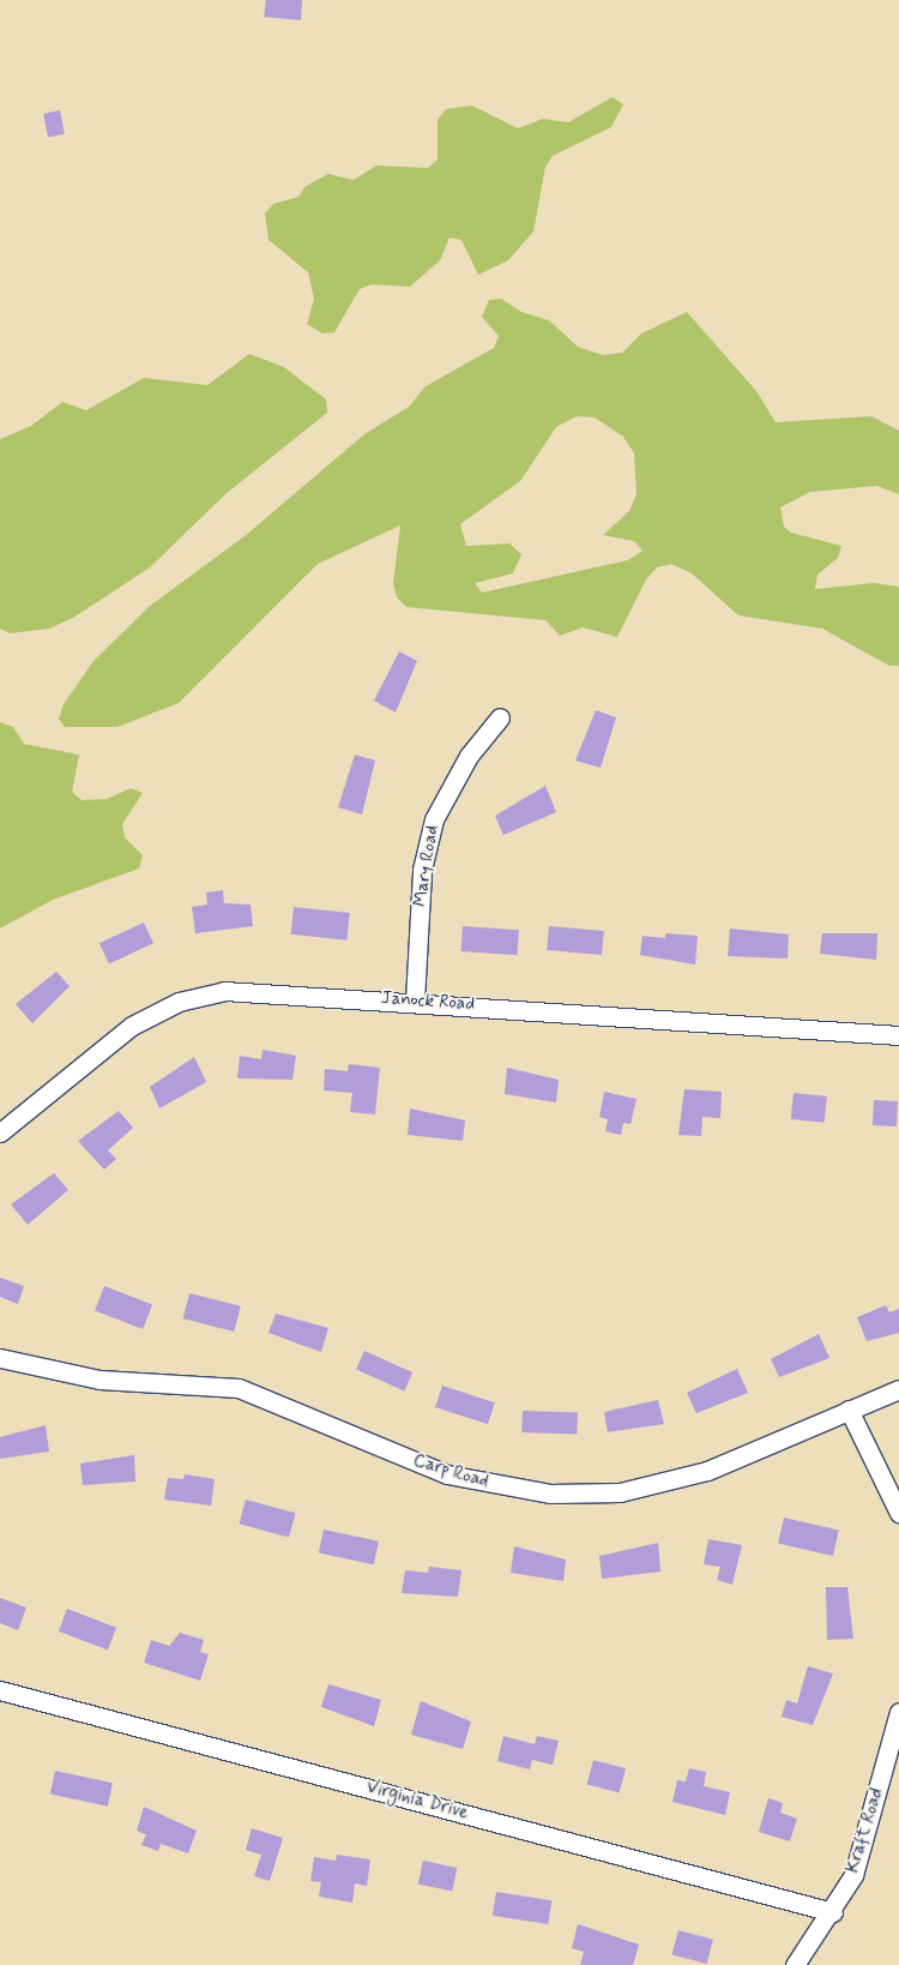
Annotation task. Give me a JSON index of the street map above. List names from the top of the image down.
{
  "streets": {
    "street": [
      "Mary Road",
      "Janock Road",
      "Carp Road",
      "Virginia Drive",
      "Kraft Road"
    ]
  },
  "crossings": [
    ["Mary Road", "Janock Road"],
    ["Virginia Drive", "Kraft Road"]
  ]
}
